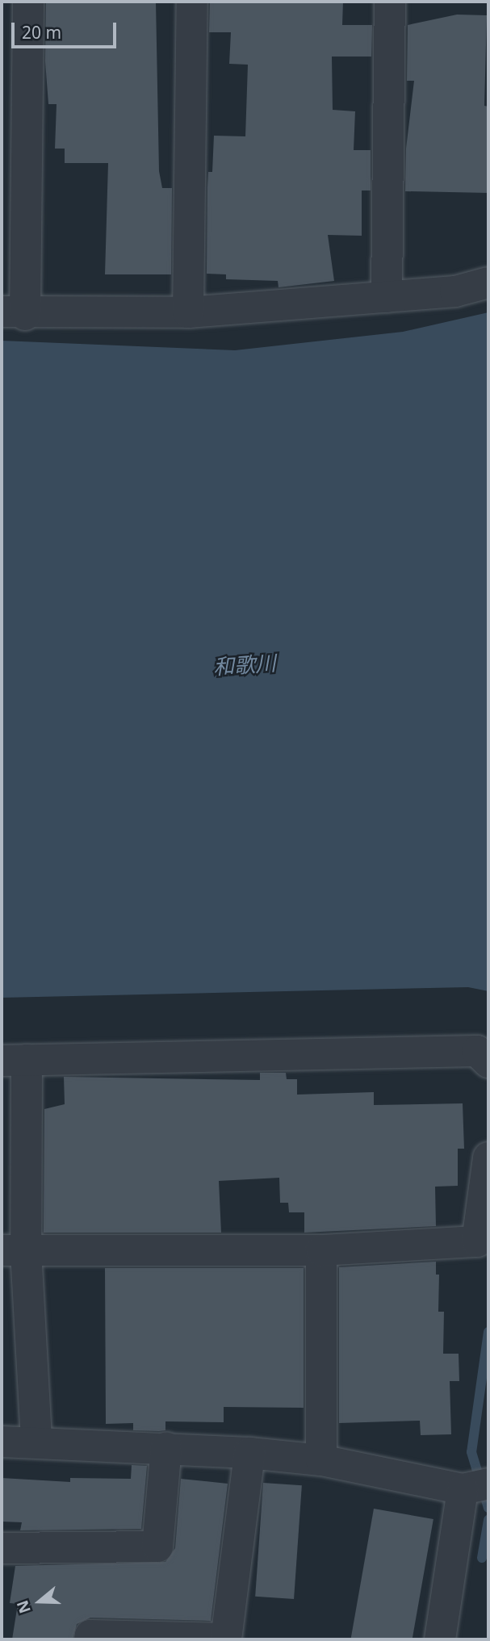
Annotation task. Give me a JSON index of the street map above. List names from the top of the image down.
{
  "water": ["和歌川"],
  "scale_bar": "20 m",
  "north": "left"
}
